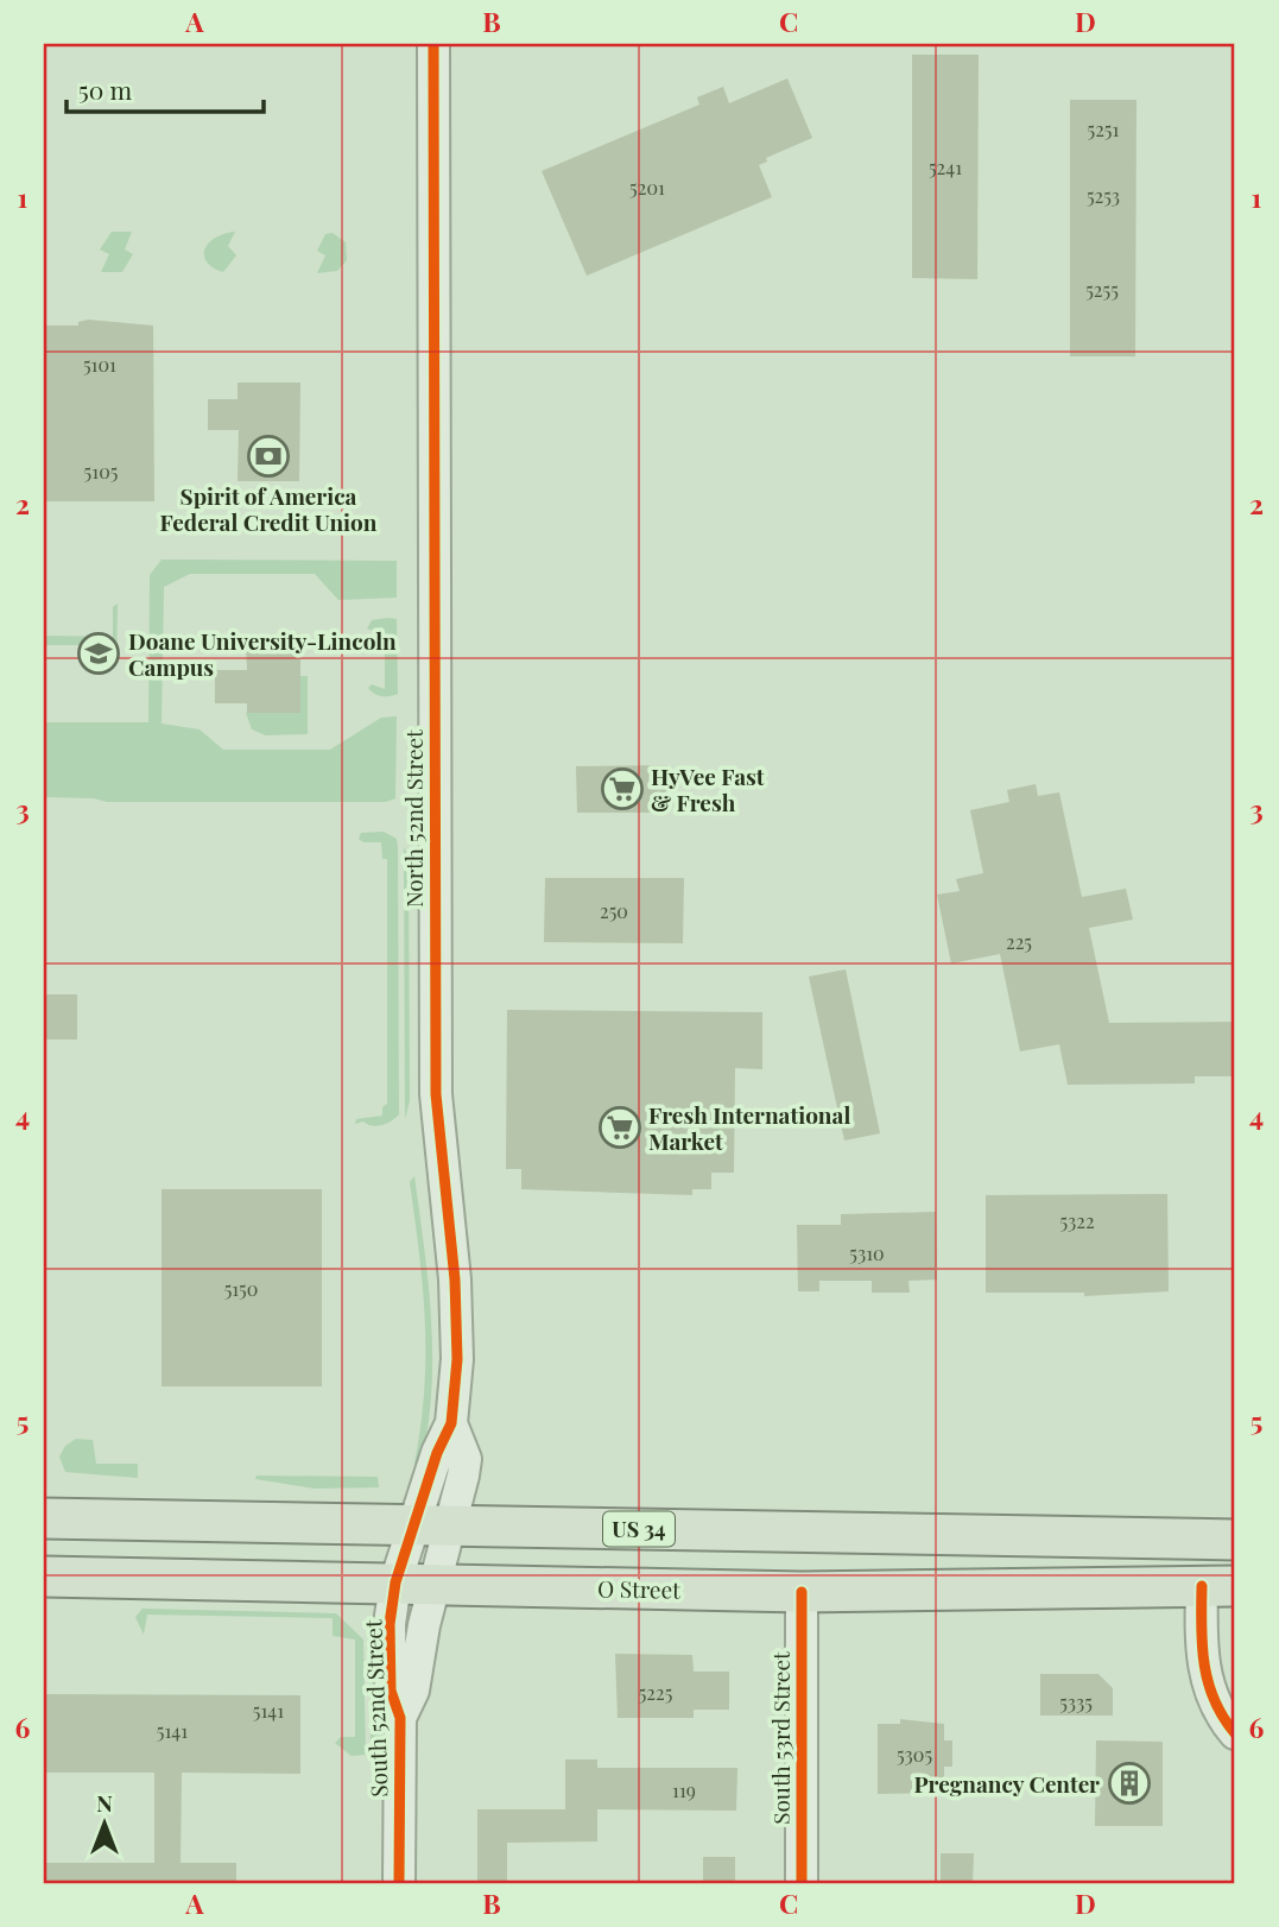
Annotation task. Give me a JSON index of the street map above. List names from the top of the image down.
{
  "streets": {
    "main road": ["US 34", "O Street"],
    "street": ["North 52nd Street", "South 52nd Street", "South 53rd Street"]
  },
  "crossings": [
    ["North 52nd Street", "US 34"],
    ["North 52nd Street", "O Street"],
    ["North 52nd Street", "South 52nd Street"],
    ["O Street", "South 52nd Street"],
    ["O Street", "South 53rd Street"]
  ],
  "places": {
    "bank": ["Spirit of America Federal Credit Union"],
    "school or university": ["Doane University-Lincoln Campus"],
    "supermarket": ["HyVee Fast & Fresh", "Fresh International Market"],
    "building": ["Pregnancy Center"]
  },
  "house_numbers": [
    "5251",
    "5241",
    "5201",
    "5253",
    "5255",
    "5101",
    "5105",
    "250",
    "225",
    "5322",
    "5310",
    "5150",
    "5225",
    "5335",
    "5141",
    "5141",
    "5305",
    "119"
  ],
  "scale_bar": "50 m",
  "north": "top",
  "grid": {
    "columns": [
      "A",
      "B",
      "C",
      "D"
    ],
    "rows": [
      "1",
      "2",
      "3",
      "4",
      "5",
      "6"
    ]
  }
}
